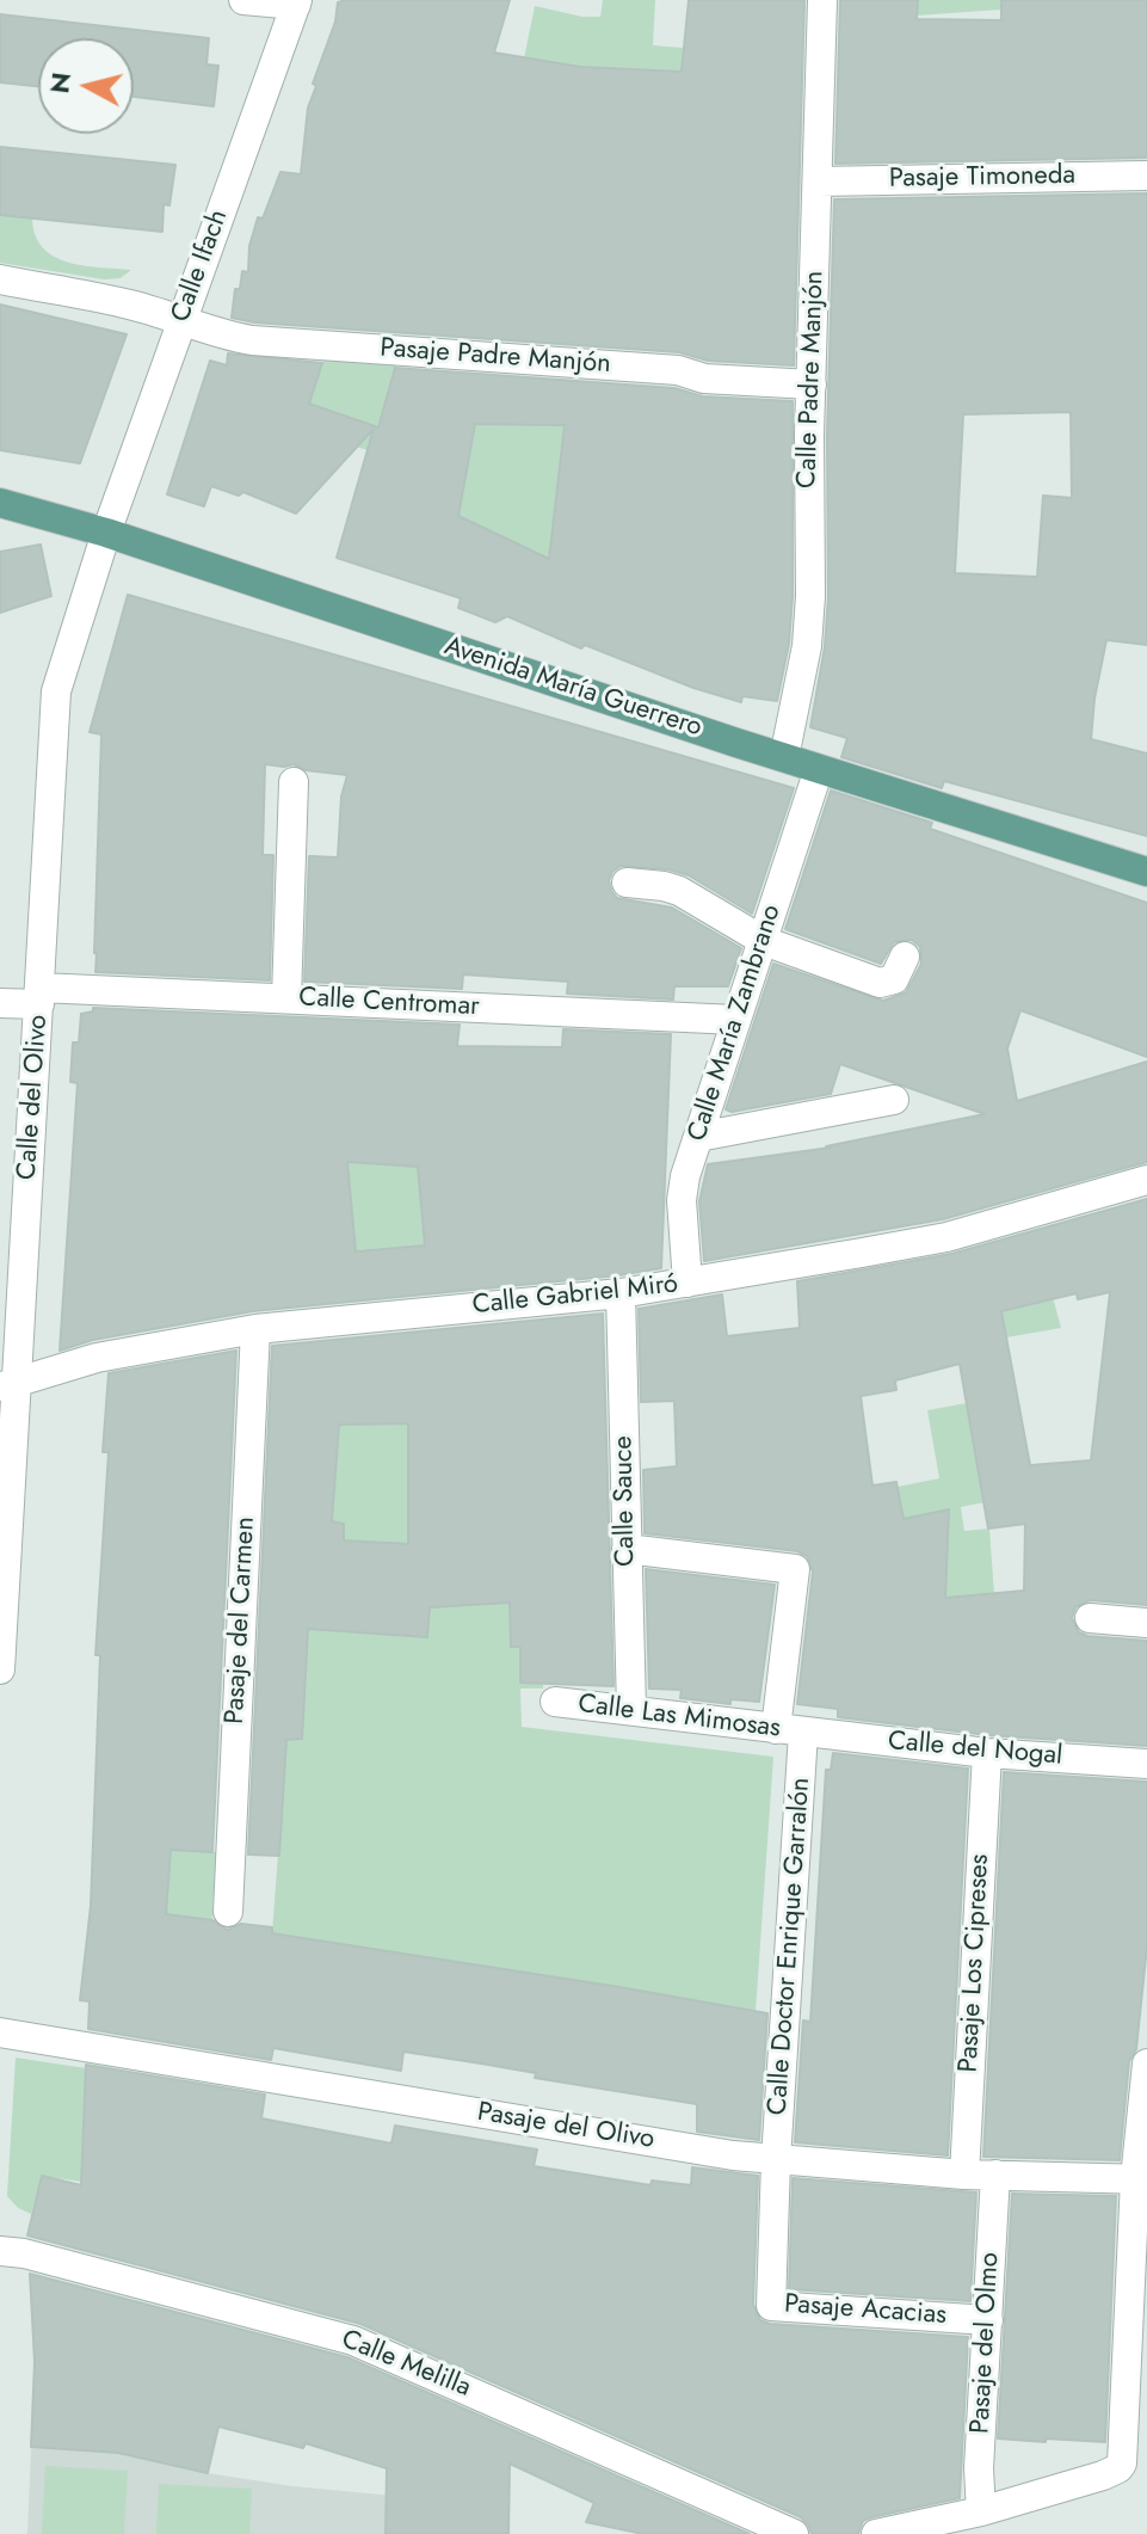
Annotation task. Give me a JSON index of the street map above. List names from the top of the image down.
{
  "streets": {
    "main road": ["Avenida María Guerrero"],
    "street": [
      "Pasaje Timoneda",
      "Calle Ifach",
      "Pasaje Padre Manjón",
      "Calle Padre Manjón",
      "Calle Centromar",
      "Calle María Zambrano",
      "Calle del Olivo",
      "Calle Gabriel Miró",
      "Calle Sauce",
      "Pasaje del Carmen",
      "Calle Las Mimosas",
      "Calle del Nogal",
      "Calle Doctor Enrique Garralón",
      "Pasaje Los Cipreses",
      "Pasaje del Olivo",
      "Pasaje Acacias",
      "Pasaje del Olmo",
      "Calle Melilla"
    ]
  },
  "crossings": [
    ["Pasaje Timoneda", "Calle Padre Manjón"],
    ["Calle Ifach", "Pasaje Padre Manjón"],
    ["Calle Ifach", "Avenida María Guerrero"],
    ["Calle Ifach", "Calle del Olivo"],
    ["Pasaje Padre Manjón", "Calle Padre Manjón"],
    ["Calle Padre Manjón", "Avenida María Guerrero"],
    ["Avenida María Guerrero", "Calle María Zambrano"],
    ["Avenida María Guerrero", "Calle del Olivo"],
    ["Calle Centromar", "Calle María Zambrano"],
    ["Calle Centromar", "Calle del Olivo"],
    ["Calle María Zambrano", "Calle Gabriel Miró"],
    ["Calle del Olivo", "Calle Gabriel Miró"],
    ["Calle Gabriel Miró", "Calle Sauce"],
    ["Calle Gabriel Miró", "Pasaje del Carmen"],
    ["Calle Sauce", "Calle Las Mimosas"],
    ["Calle Sauce", "Calle Doctor Enrique Garralón"],
    ["Calle Las Mimosas", "Calle del Nogal"],
    ["Calle Las Mimosas", "Calle Doctor Enrique Garralón"],
    ["Calle del Nogal", "Calle Doctor Enrique Garralón"],
    ["Calle del Nogal", "Pasaje Los Cipreses"],
    ["Calle Doctor Enrique Garralón", "Pasaje del Olivo"],
    ["Calle Doctor Enrique Garralón", "Pasaje Acacias"],
    ["Pasaje Los Cipreses", "Pasaje del Olivo"],
    ["Pasaje del Olivo", "Pasaje Acacias"],
    ["Pasaje del Olivo", "Pasaje del Olmo"],
    ["Pasaje Acacias", "Pasaje del Olmo"]
  ],
  "north": "left"
}
